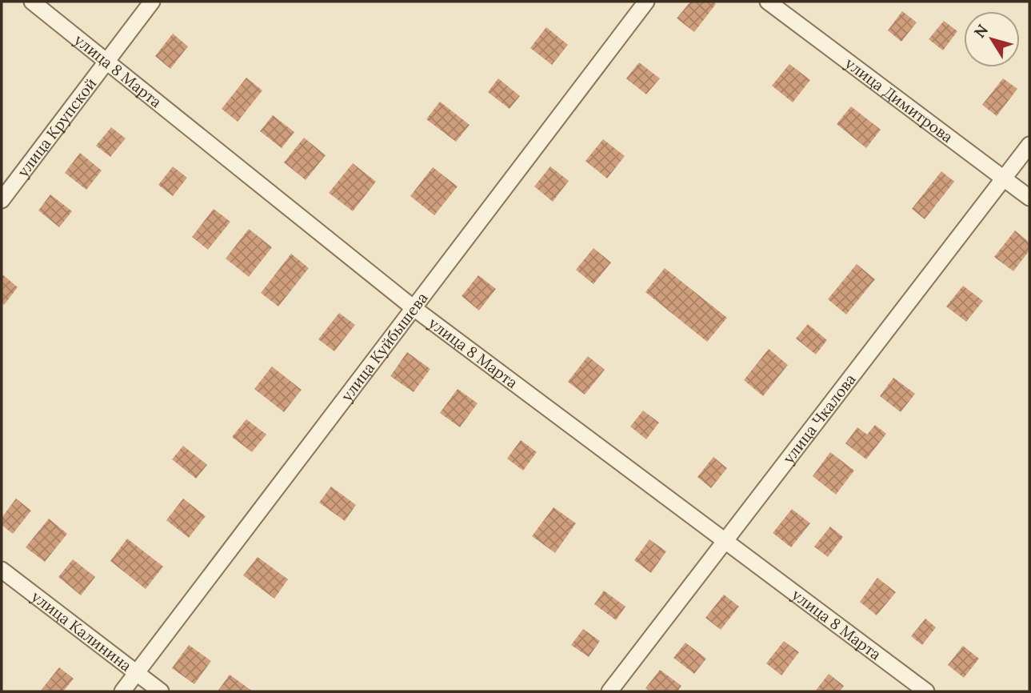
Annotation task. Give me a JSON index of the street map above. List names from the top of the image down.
{
  "streets": {
    "street": [
      "улица 8 Марта",
      "улица Димитрова",
      "улица Крупской",
      "улица Куйбышева",
      "улица Чкалова",
      "улица Калинина"
    ]
  },
  "crossings": [
    ["улица 8 Марта", "улица Крупской"],
    ["улица 8 Марта", "улица Куйбышева"],
    ["улица 8 Марта", "улица Чкалова"],
    ["улица Димитрова", "улица Чкалова"],
    ["улица Куйбышева", "улица Калинина"]
  ],
  "north": "top left"
}
